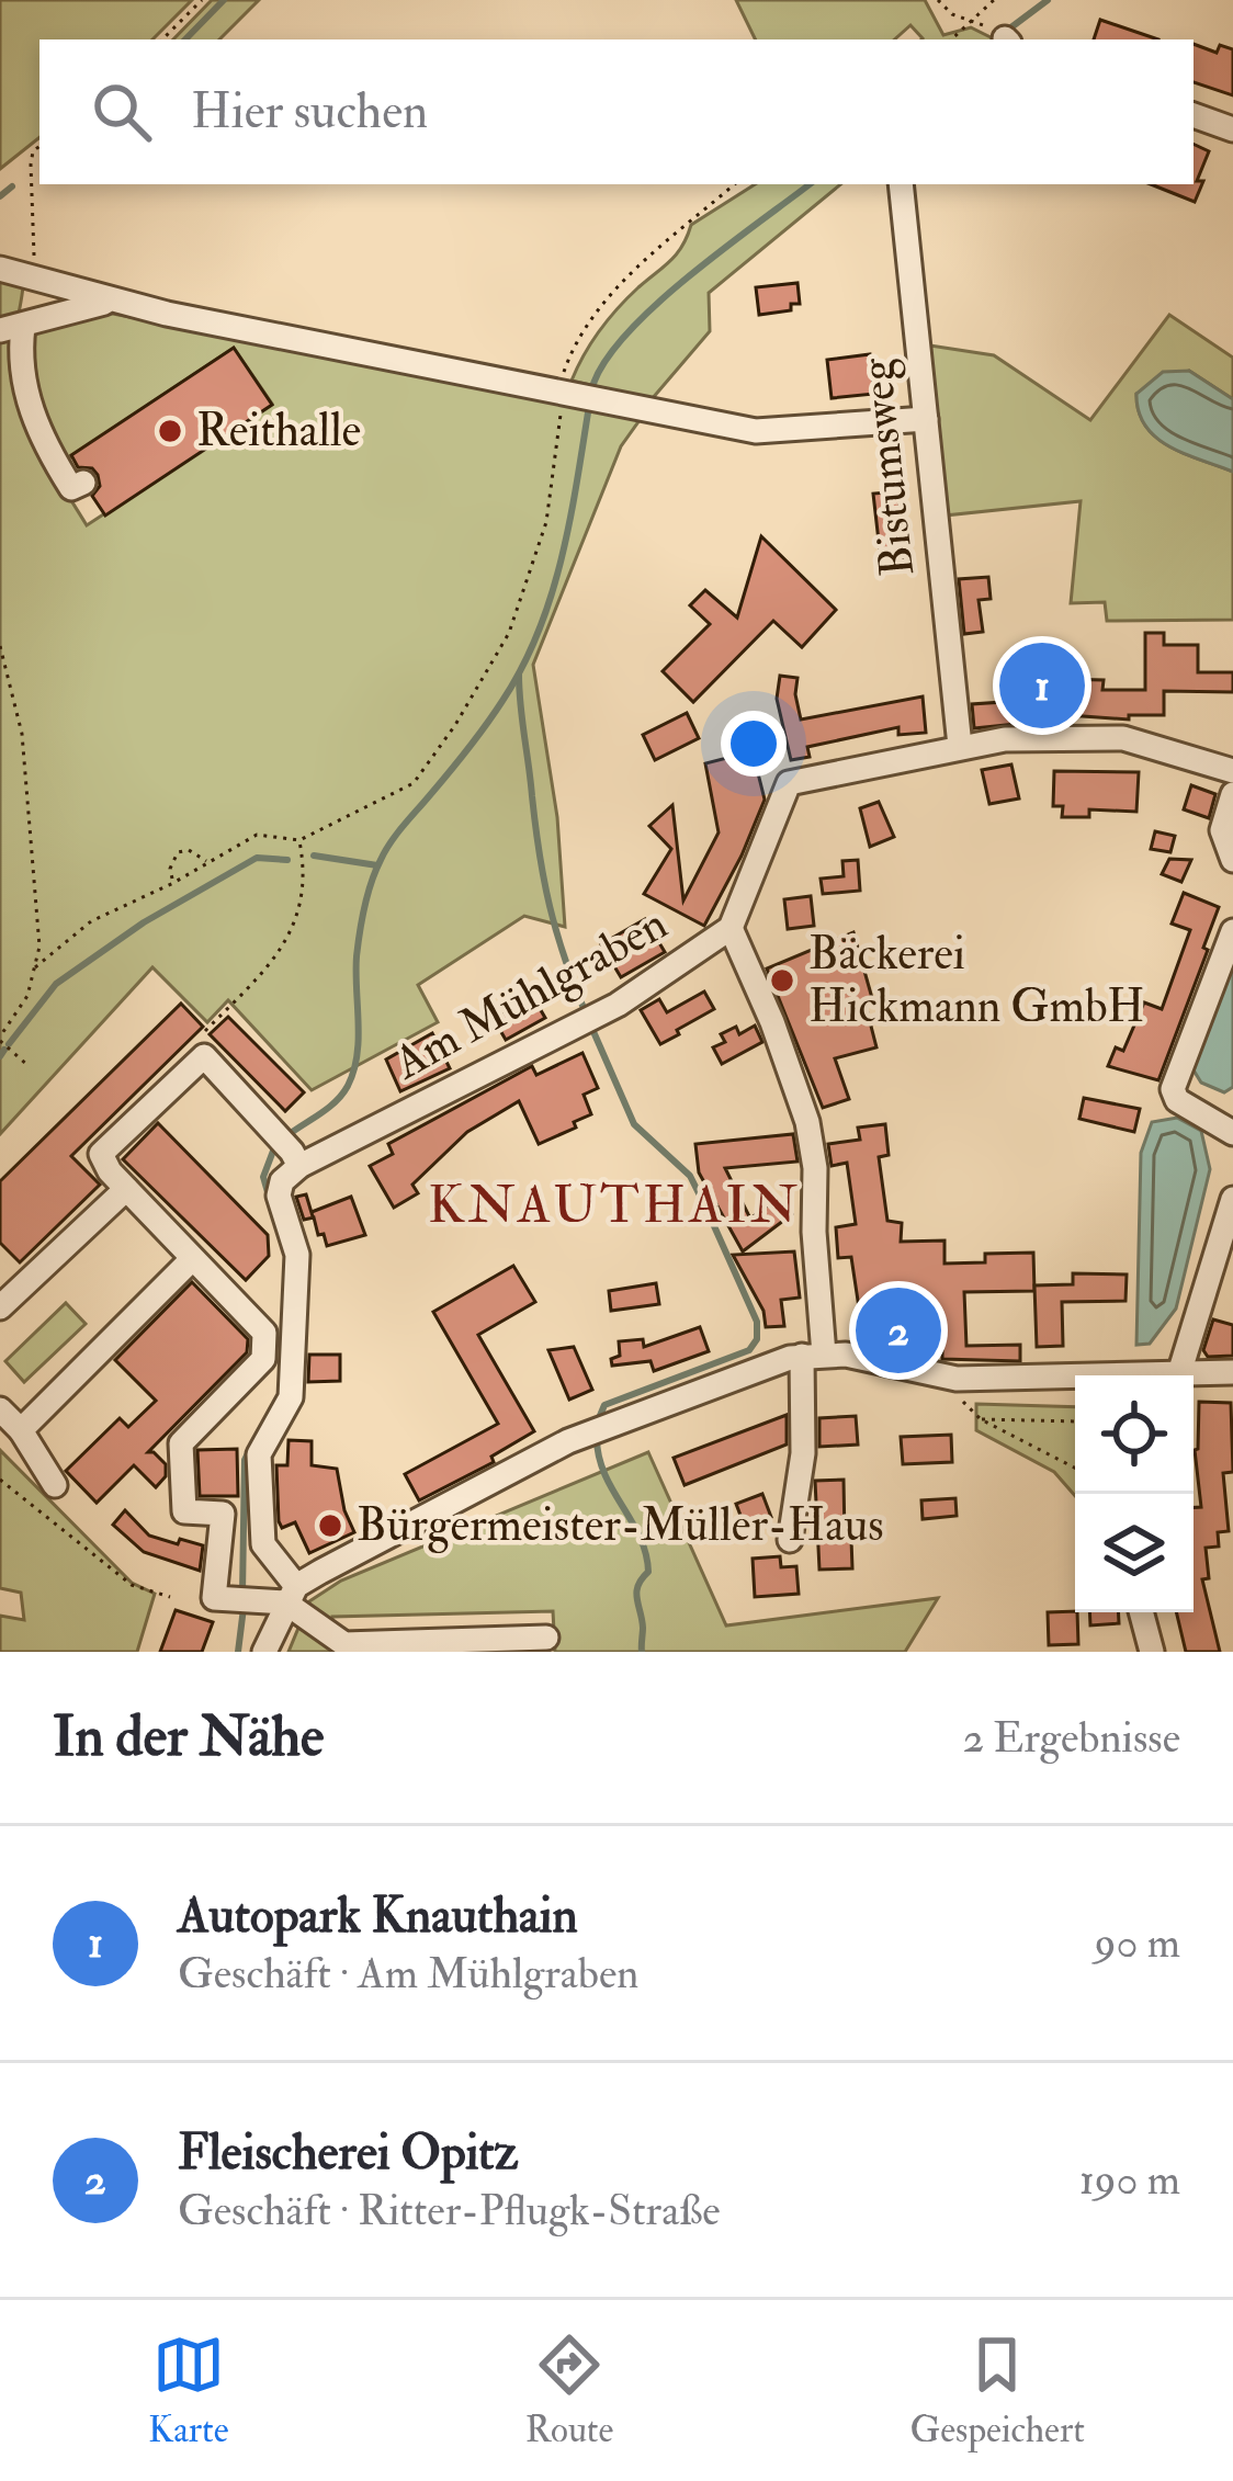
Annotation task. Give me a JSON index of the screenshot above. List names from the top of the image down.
{
  "streets": {
    "street": ["Bistumsweg", "Am Mühlgraben"]
  },
  "crossings": [
    ["Bistumsweg", "Am Mühlgraben"]
  ],
  "districts": ["KNAUTHAIN"],
  "places": ["Reithalle", "Bäckerei Hickmann GmbH", "Bürgermeister-Müller-Haus"],
  "page": {
    "search": "Hier suchen",
    "pins": ["1", "2"],
    "heading": ["In der Nähe", "2 Ergebnisse"],
    "list": [
      {
        "mark": "1",
        "name": "Autopark Knauthain",
        "note": "Geschäft · Am Mühlgraben",
        "value": "90 m"
      },
      {
        "mark": "2",
        "name": "Fleischerei Opitz",
        "note": "Geschäft · Ritter-Pflugk-Straße",
        "value": "190 m"
      }
    ],
    "nav": ["Karte", "Route", "Gespeichert"]
  }
}
